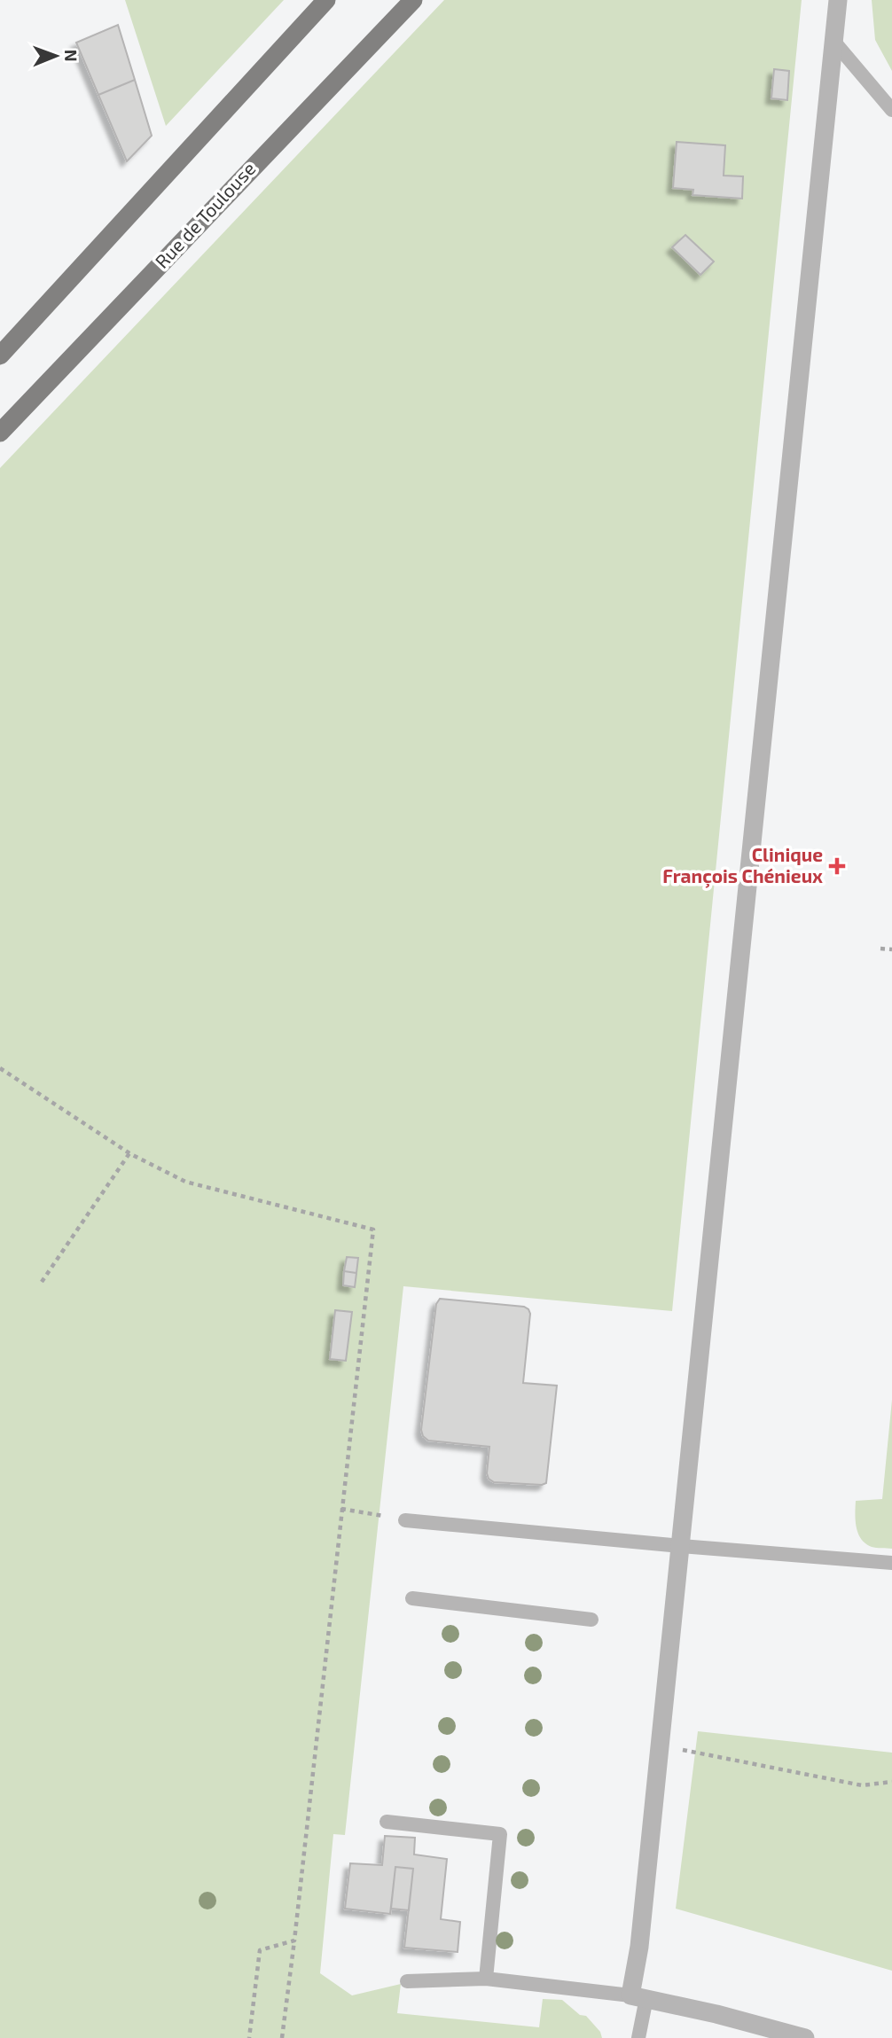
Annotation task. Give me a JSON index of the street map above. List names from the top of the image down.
{
  "streets": {
    "main road": ["Rue de Toulouse"]
  },
  "places": {
    "health": ["Clinique François Chénieux"]
  },
  "north": "right"
}
